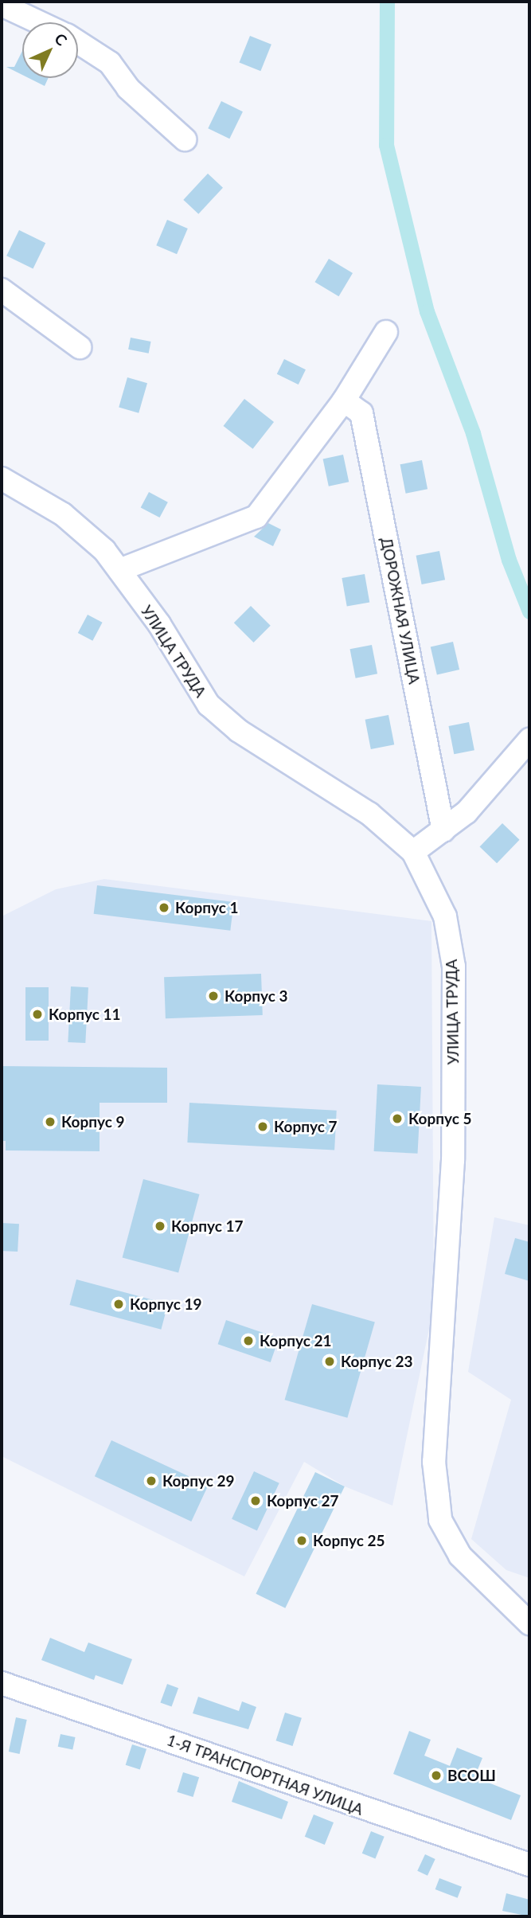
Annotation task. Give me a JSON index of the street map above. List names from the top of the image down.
{
  "streets": {
    "street": ["ДОРОЖНАЯ УЛИЦА", "УЛИЦА ТРУДА", "1-Я ТРАНСПОРТНАЯ УЛИЦА"]
  },
  "places": [
    "Корпус 1",
    "Корпус 3",
    "Корпус 11",
    "Корпус 5",
    "Корпус 9",
    "Корпус 7",
    "Корпус 17",
    "Корпус 19",
    "Корпус 21",
    "Корпус 23",
    "Корпус 29",
    "Корпус 27",
    "Корпус 25",
    "ВСОШ"
  ],
  "north": "top right"
}
